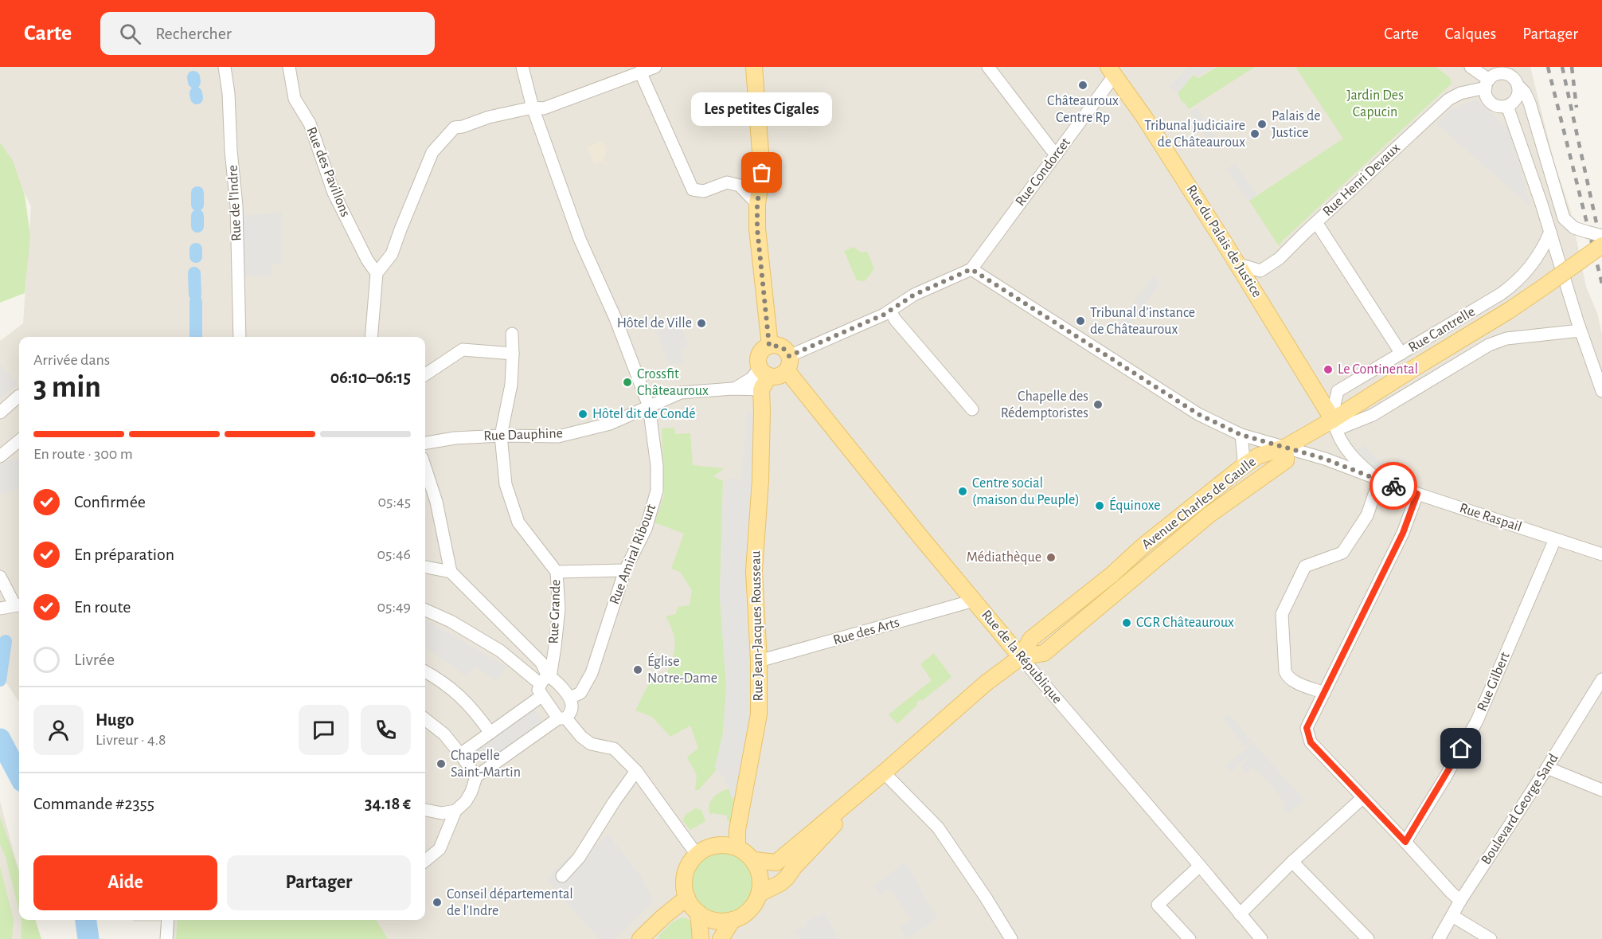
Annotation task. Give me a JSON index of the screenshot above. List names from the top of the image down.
{
  "streets": {
    "main road": [
      "Rue du Palais de Justice",
      "Avenue Charles de Gaulle",
      "Rue Jean-Jacques Rousseau",
      "Rue de la République"
    ],
    "street": [
      "Rue des Pavillons",
      "Rue Condorcet",
      "Rue Henri Devaux",
      "Rue de l'Indre",
      "Rue Cantrelle",
      "Rue Dauphine",
      "Rue Raspail",
      "Rue Amiral Ribourt",
      "Rue Grande",
      "Rue des Arts",
      "Rue Gilbert",
      "Boulevard George Sand"
    ]
  },
  "crossings": [
    ["Rue Condorcet", "Rue du Palais de Justice"],
    ["Rue Condorcet", "Rue Raspail"],
    ["Rue Henri Devaux", "Rue du Palais de Justice"],
    ["Rue du Palais de Justice", "Rue Cantrelle"],
    ["Rue du Palais de Justice", "Avenue Charles de Gaulle"],
    ["Rue du Palais de Justice", "Rue Raspail"],
    ["Rue Cantrelle", "Avenue Charles de Gaulle"],
    ["Rue Cantrelle", "Rue Raspail"],
    ["Rue Dauphine", "Rue Amiral Ribourt"],
    ["Rue Dauphine", "Rue Grande"],
    ["Rue Dauphine", "Rue Jean-Jacques Rousseau"],
    ["Rue Dauphine", "Rue de la République"],
    ["Avenue Charles de Gaulle", "Rue Raspail"],
    ["Avenue Charles de Gaulle", "Rue Jean-Jacques Rousseau"],
    ["Avenue Charles de Gaulle", "Rue de la République"],
    ["Rue Raspail", "Rue Gilbert"],
    ["Rue Jean-Jacques Rousseau", "Rue des Arts"],
    ["Rue Jean-Jacques Rousseau", "Rue de la République"],
    ["Rue des Arts", "Rue de la République"]
  ],
  "parks": ["Jardin Des Capucin"],
  "places": [
    "Châteauroux Centre Rp",
    "Palais de Justice",
    "Tribunal judiciaire de Châteauroux",
    "Les petites Cigales",
    "Tribunal d'instance de Châteauroux",
    "Hôtel de Ville",
    "Le Continental",
    "Crossfit Châteauroux",
    "Chapelle des Rédemptoristes",
    "Hôtel dit de Condé",
    "Centre social (maison du Peuple)",
    "Équinoxe",
    "Médiathèque",
    "CGR Châteauroux",
    "Église Notre-Dame",
    "Chapelle Saint-Martin",
    "Conseil départemental de l'Indre"
  ],
  "page": {
    "header": "Carte",
    "search": "Rechercher",
    "nav": ["Carte", "Calques", "Partager"],
    "bubble": "Les petites Cigales",
    "heading": ["3 min", "Arrivée dans", "06:10–06:15"],
    "panel": [
      "Hugo",
      "Livreur · 4.8",
      "Commande #2355",
      "34.18 €"
    ],
    "bar": "En route · 300 m",
    "list": [
      ["Confirmée", "05:45"],
      ["En préparation", "05:46"],
      ["En route", "05:49"],
      "Livrée"
    ],
    "buttons": ["Aide", "Partager"]
  }
}
